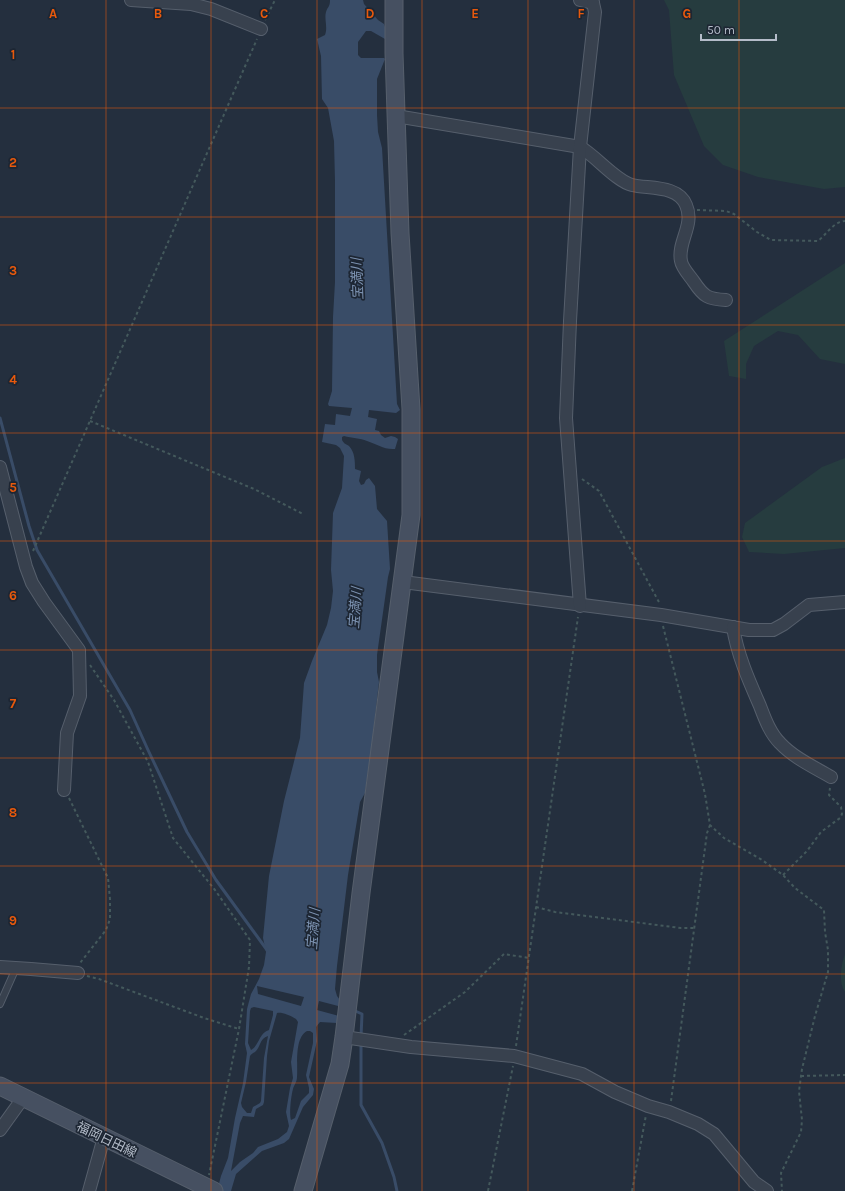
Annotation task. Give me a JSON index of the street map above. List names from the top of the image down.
{
  "streets": {
    "street": ["福岡日田線"]
  },
  "water": ["宝満川"],
  "scale_bar": "50 m",
  "grid": {
    "columns": [
      "A",
      "B",
      "C",
      "D",
      "E",
      "F",
      "G"
    ],
    "rows": [
      "1",
      "2",
      "3",
      "4",
      "5",
      "6",
      "7",
      "8",
      "9"
    ]
  }
}
